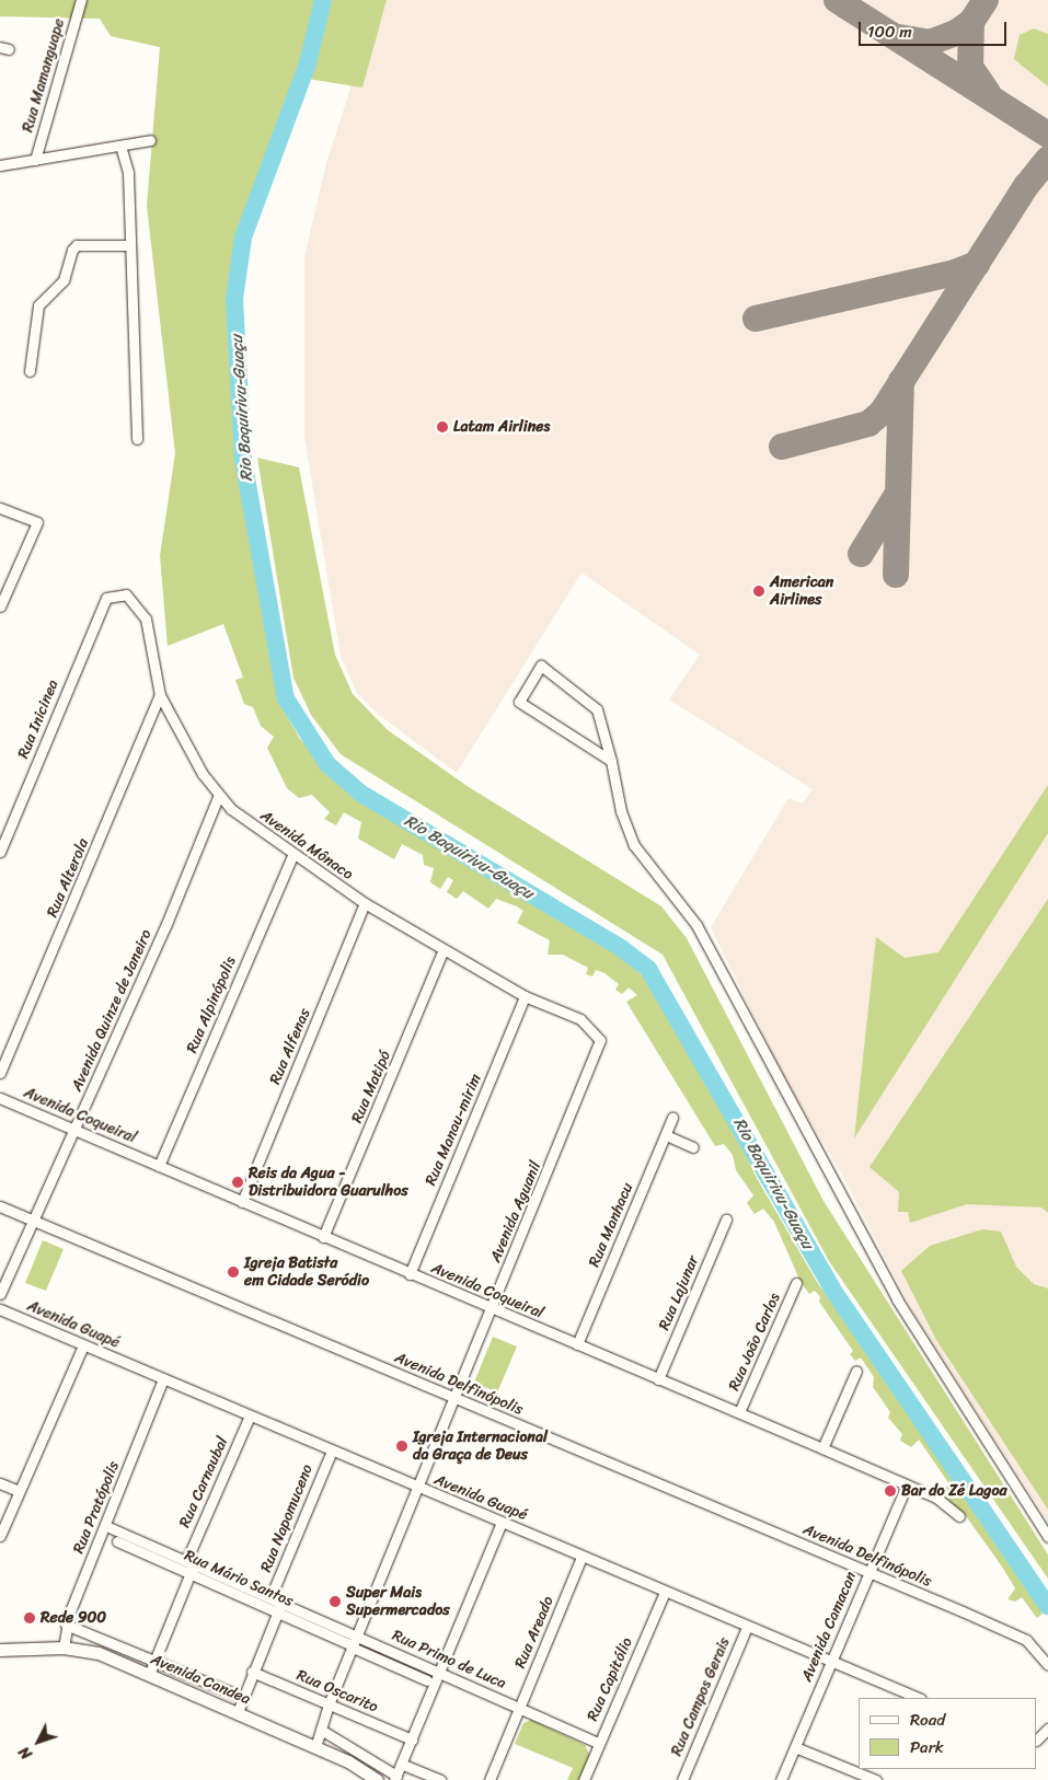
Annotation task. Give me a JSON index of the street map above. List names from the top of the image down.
{
  "streets": {
    "main road": ["Avenida Candea"],
    "street": [
      "Rua Mamanguape",
      "Rua Inicinea",
      "Avenida Mônaco",
      "Rua Alterola",
      "Rua Alpinópolis",
      "Avenida Quinze de Janeiro",
      "Rua Alfenas",
      "Rua Matipó",
      "Avenida Coqueiral",
      "Rua Manau-mirim",
      "Avenida Aguanil",
      "Rua Manhacu",
      "Rua Lajunar",
      "Avenida Guapé",
      "Rua João Carlos",
      "Avenida Delfinópolis",
      "Rua Carnaubal",
      "Rua Pratópolis",
      "Rua Napomuceno",
      "Rua Mário Santos",
      "Avenida Camacan",
      "Rua Areado",
      "Rua Primo de Luca",
      "Rua Capitólio",
      "Rua Oscarito",
      "Rua Campos Gerais"
    ]
  },
  "crossings": [
    ["Rua Inicinea", "Avenida Mônaco"],
    ["Avenida Mônaco", "Rua Alterola"],
    ["Avenida Mônaco", "Rua Alpinópolis"],
    ["Avenida Mônaco", "Avenida Quinze de Janeiro"],
    ["Avenida Mônaco", "Rua Alfenas"],
    ["Avenida Mônaco", "Rua Matipó"],
    ["Avenida Mônaco", "Rua Manau-mirim"],
    ["Avenida Mônaco", "Avenida Aguanil"],
    ["Rua Alpinópolis", "Avenida Coqueiral"],
    ["Avenida Quinze de Janeiro", "Avenida Coqueiral"],
    ["Avenida Quinze de Janeiro", "Avenida Delfinópolis"],
    ["Rua Alfenas", "Avenida Coqueiral"],
    ["Rua Matipó", "Avenida Coqueiral"],
    ["Avenida Coqueiral", "Rua Manau-mirim"],
    ["Avenida Coqueiral", "Avenida Aguanil"],
    ["Avenida Coqueiral", "Rua Manhacu"],
    ["Avenida Coqueiral", "Rua Lajunar"],
    ["Avenida Coqueiral", "Rua João Carlos"],
    ["Avenida Coqueiral", "Avenida Camacan"],
    ["Avenida Aguanil", "Avenida Guapé"],
    ["Avenida Aguanil", "Avenida Delfinópolis"],
    ["Avenida Aguanil", "Rua Mário Santos"],
    ["Avenida Aguanil", "Rua Primo de Luca"],
    ["Avenida Aguanil", "Avenida Candea"],
    ["Avenida Aguanil", "Rua Oscarito"],
    ["Avenida Guapé", "Rua Carnaubal"],
    ["Avenida Guapé", "Rua Pratópolis"],
    ["Avenida Guapé", "Rua Napomuceno"],
    ["Avenida Guapé", "Avenida Camacan"],
    ["Avenida Guapé", "Rua Areado"],
    ["Avenida Guapé", "Rua Capitólio"],
    ["Avenida Guapé", "Rua Campos Gerais"],
    ["Avenida Delfinópolis", "Avenida Camacan"],
    ["Rua Carnaubal", "Rua Mário Santos"],
    ["Rua Carnaubal", "Rua Primo de Luca"],
    ["Rua Carnaubal", "Avenida Candea"],
    ["Rua Pratópolis", "Rua Primo de Luca"],
    ["Rua Pratópolis", "Avenida Candea"],
    ["Rua Napomuceno", "Rua Primo de Luca"],
    ["Rua Mário Santos", "Rua Primo de Luca"],
    ["Rua Areado", "Rua Primo de Luca"],
    ["Rua Primo de Luca", "Rua Capitólio"]
  ],
  "water": ["Rio Baquirivu-Guaçu"],
  "places": [
    "Latam Airlines",
    "American Airlines",
    "Reis da Agua - Distribuidora Guarulhos",
    "Igreja Batista em Cidade Seródio",
    "Igreja Internacional da Graça de Deus",
    "Bar do Zé Lagoa",
    "Super Mais Supermercados",
    "Rede 900"
  ],
  "legend": ["Road", "Park"],
  "scale_bar": "100 m",
  "north": "bottom left"
}
